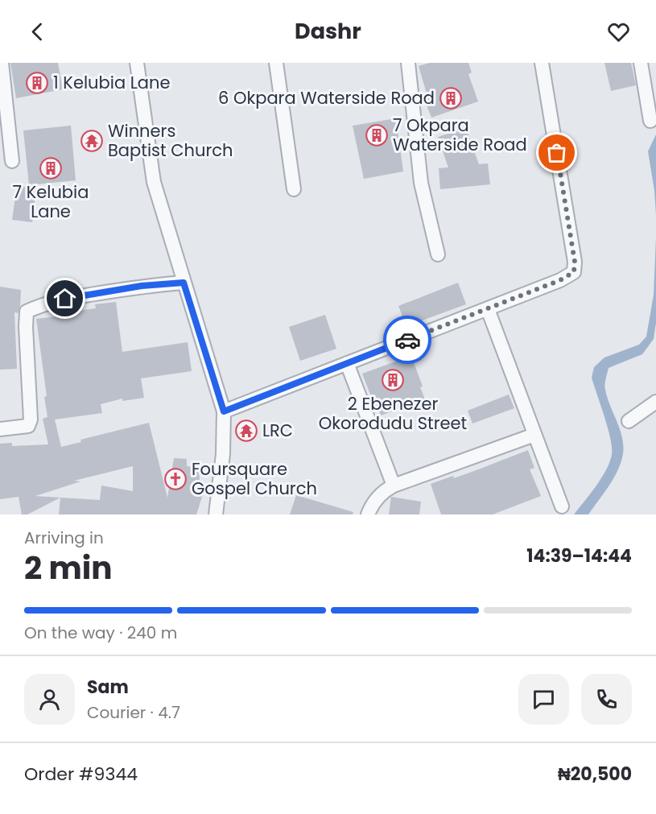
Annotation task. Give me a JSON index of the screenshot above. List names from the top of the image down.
{
  "places": {
    "building": [
      "1 Kelubia Lane",
      "6 Okpara Waterside Road",
      "7 Okpara Waterside Road",
      "7 Kelubia Lane",
      "2 Ebenezer Okorodudu Street"
    ],
    "temple": ["Winners Baptist Church", "LRC"],
    "church": ["Foursquare Gospel Church"]
  },
  "page": {
    "header": "Dashr",
    "heading": ["2 min", "Arriving in", "14:39–14:44"],
    "panel": [
      "Sam",
      "Courier · 4.7",
      "Order #9344",
      "₦20,500"
    ],
    "bar": "On the way · 240 m"
  }
}
